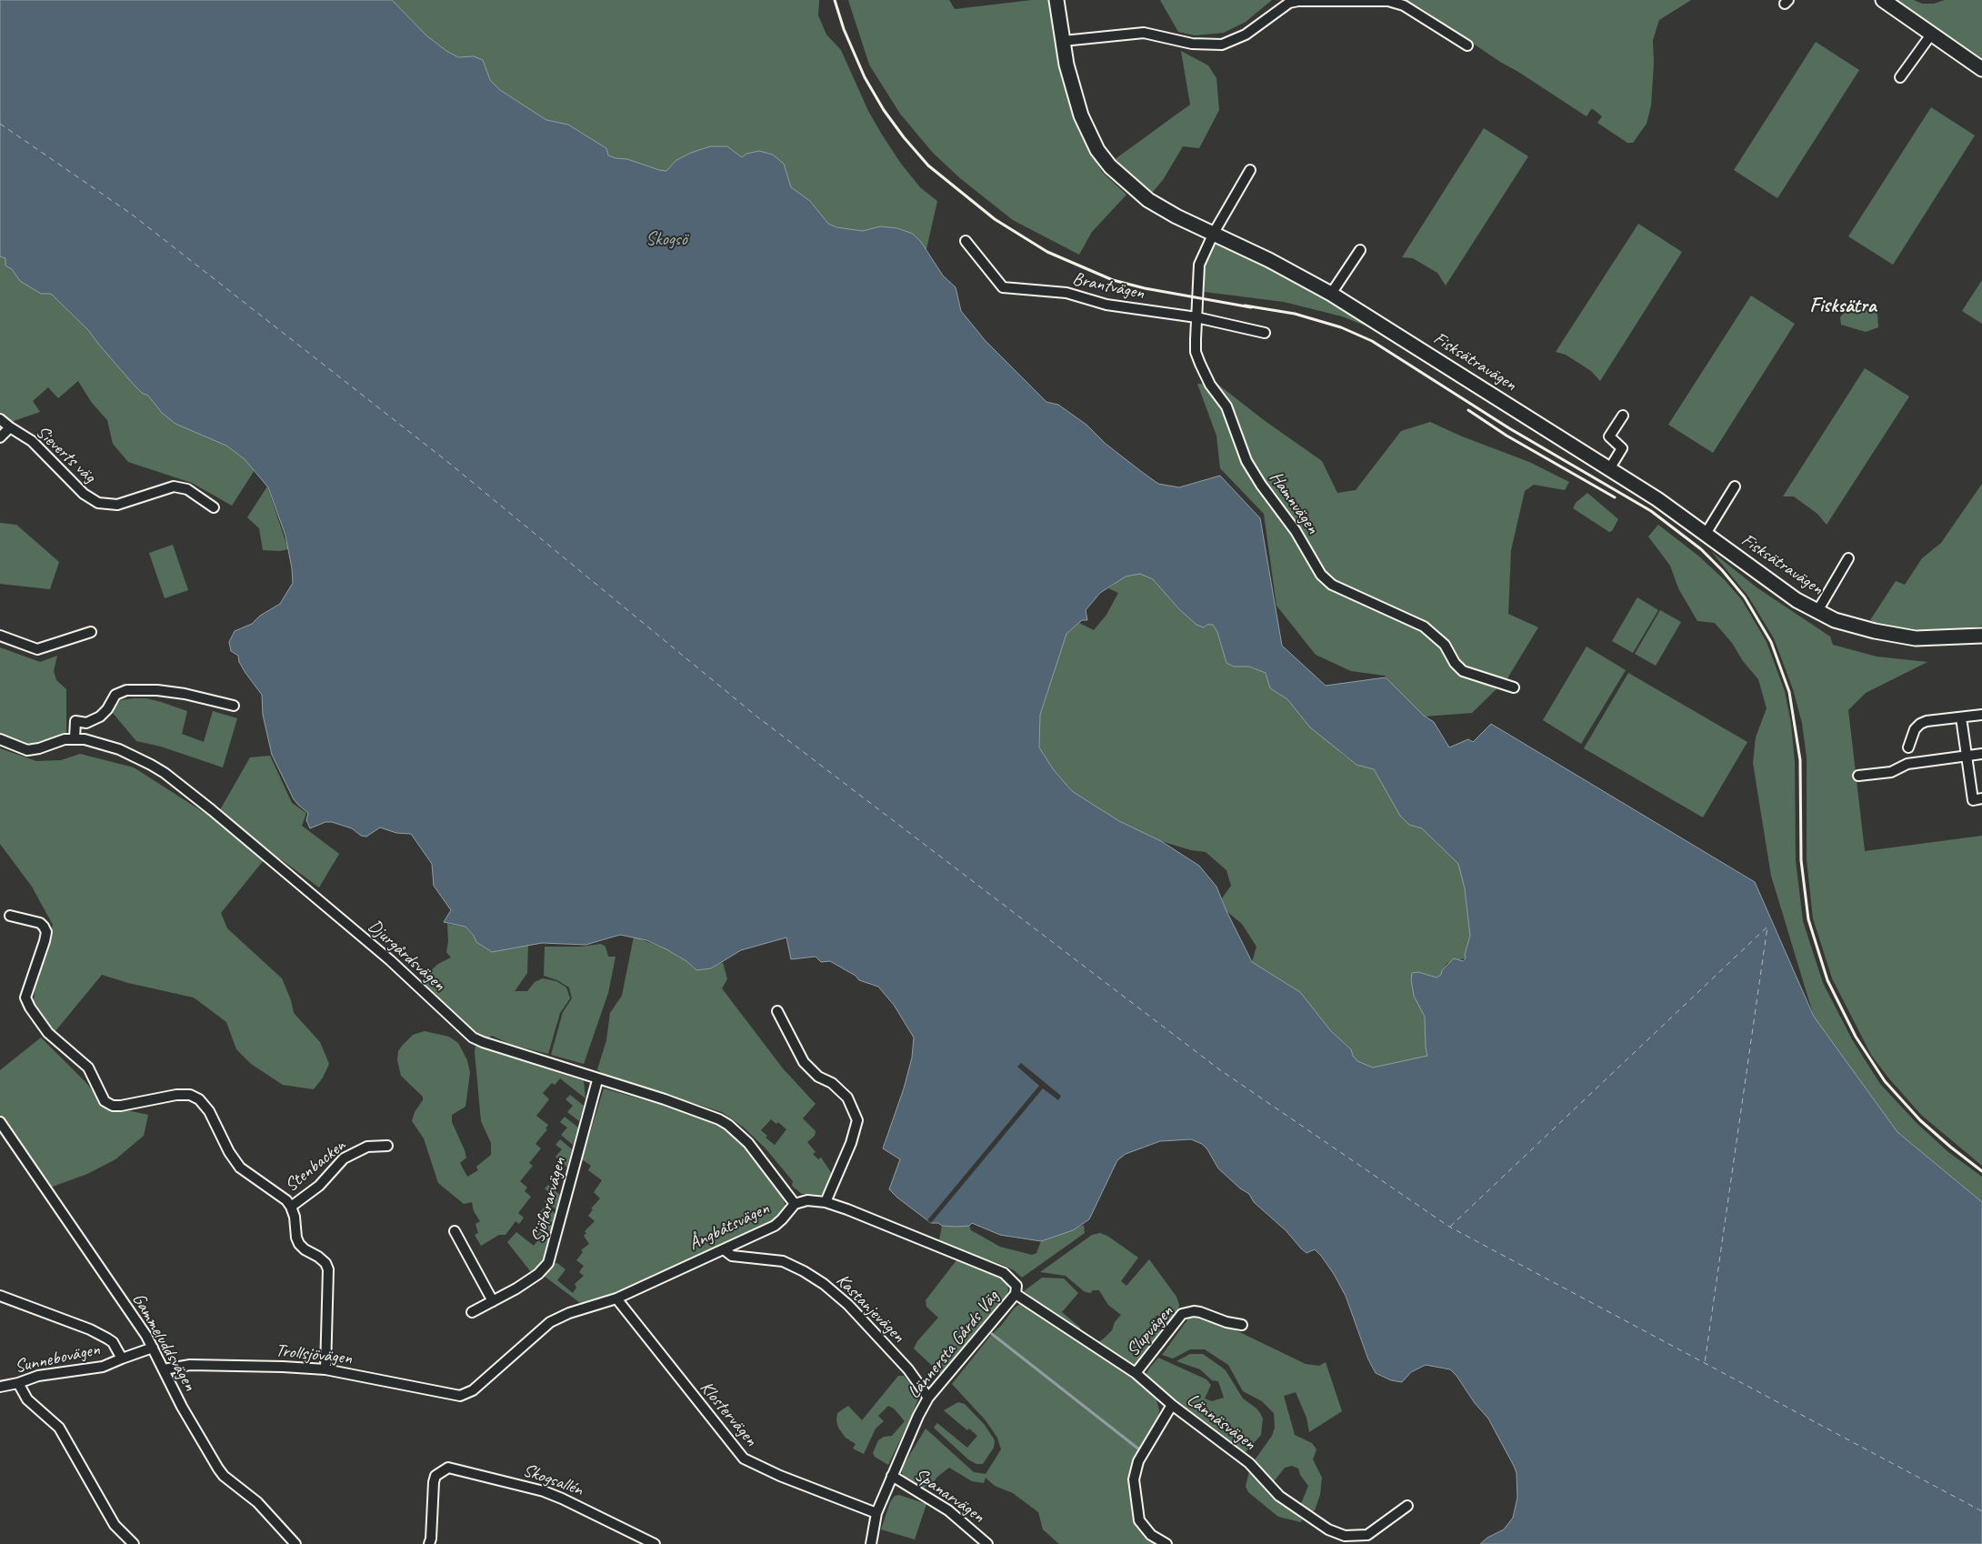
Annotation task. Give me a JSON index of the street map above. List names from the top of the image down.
{
  "streets": {
    "street": [
      "Brantvägen",
      "Fisksätravägen",
      "Sieverts väg",
      "Hamnvägen",
      "Djurgårdsvägen",
      "Stenbacken",
      "Sjöfararvägen",
      "Ångbåtsvägen",
      "Kastanjevägen",
      "Slupvägen",
      "Gammeluddsvägen",
      "Lännersta Gårds Väg",
      "Trollsjövägen",
      "Sunnebovägen",
      "Klostervägen",
      "Lännäsvägen",
      "Skogsallén",
      "Spanarvägen"
    ]
  },
  "crossings": [
    ["Brantvägen", "Hamnvägen"],
    ["Fisksätravägen", "Hamnvägen"],
    ["Djurgårdsvägen", "Sjöfararvägen"],
    ["Djurgårdsvägen", "Ångbåtsvägen"],
    ["Ångbåtsvägen", "Kastanjevägen"],
    ["Ångbåtsvägen", "Lännersta Gårds Väg"],
    ["Ångbåtsvägen", "Trollsjövägen"],
    ["Ångbåtsvägen", "Klostervägen"],
    ["Ångbåtsvägen", "Lännäsvägen"],
    ["Kastanjevägen", "Lännersta Gårds Väg"],
    ["Slupvägen", "Lännäsvägen"],
    ["Gammeluddsvägen", "Trollsjövägen"],
    ["Lännersta Gårds Väg", "Klostervägen"],
    ["Lännersta Gårds Väg", "Lännäsvägen"],
    ["Lännersta Gårds Väg", "Spanarvägen"]
  ],
  "districts": ["Fisksätra"],
  "parks": ["Skogsö"]
}
